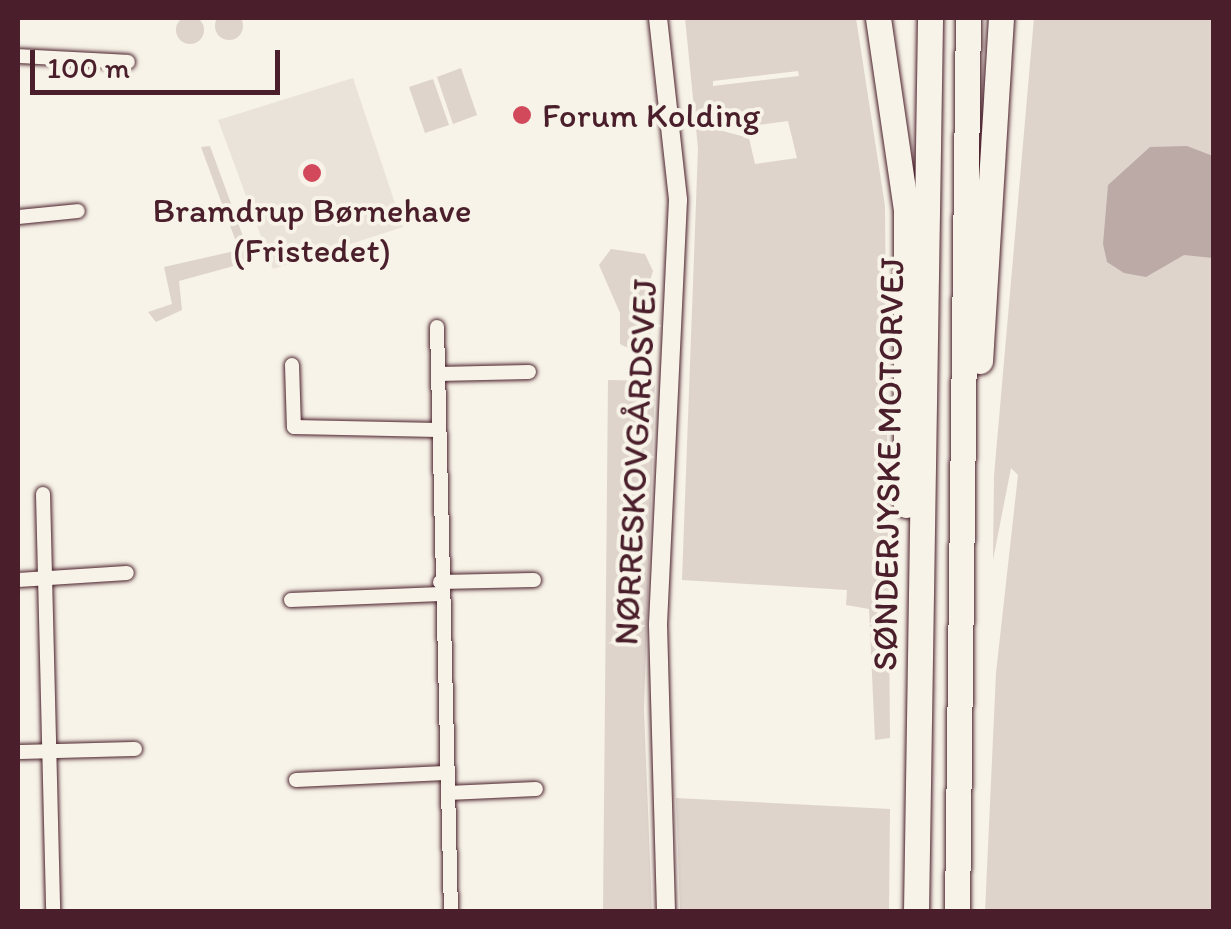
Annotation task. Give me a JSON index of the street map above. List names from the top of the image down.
{
  "streets": {
    "highway": ["SØNDERJYSKE MOTORVEJ"],
    "street": ["NØRRESKOVGÅRDSVEJ"]
  },
  "places": ["Forum Kolding", "Bramdrup Børnehave (Fristedet)"],
  "scale_bar": "100 m"
}
